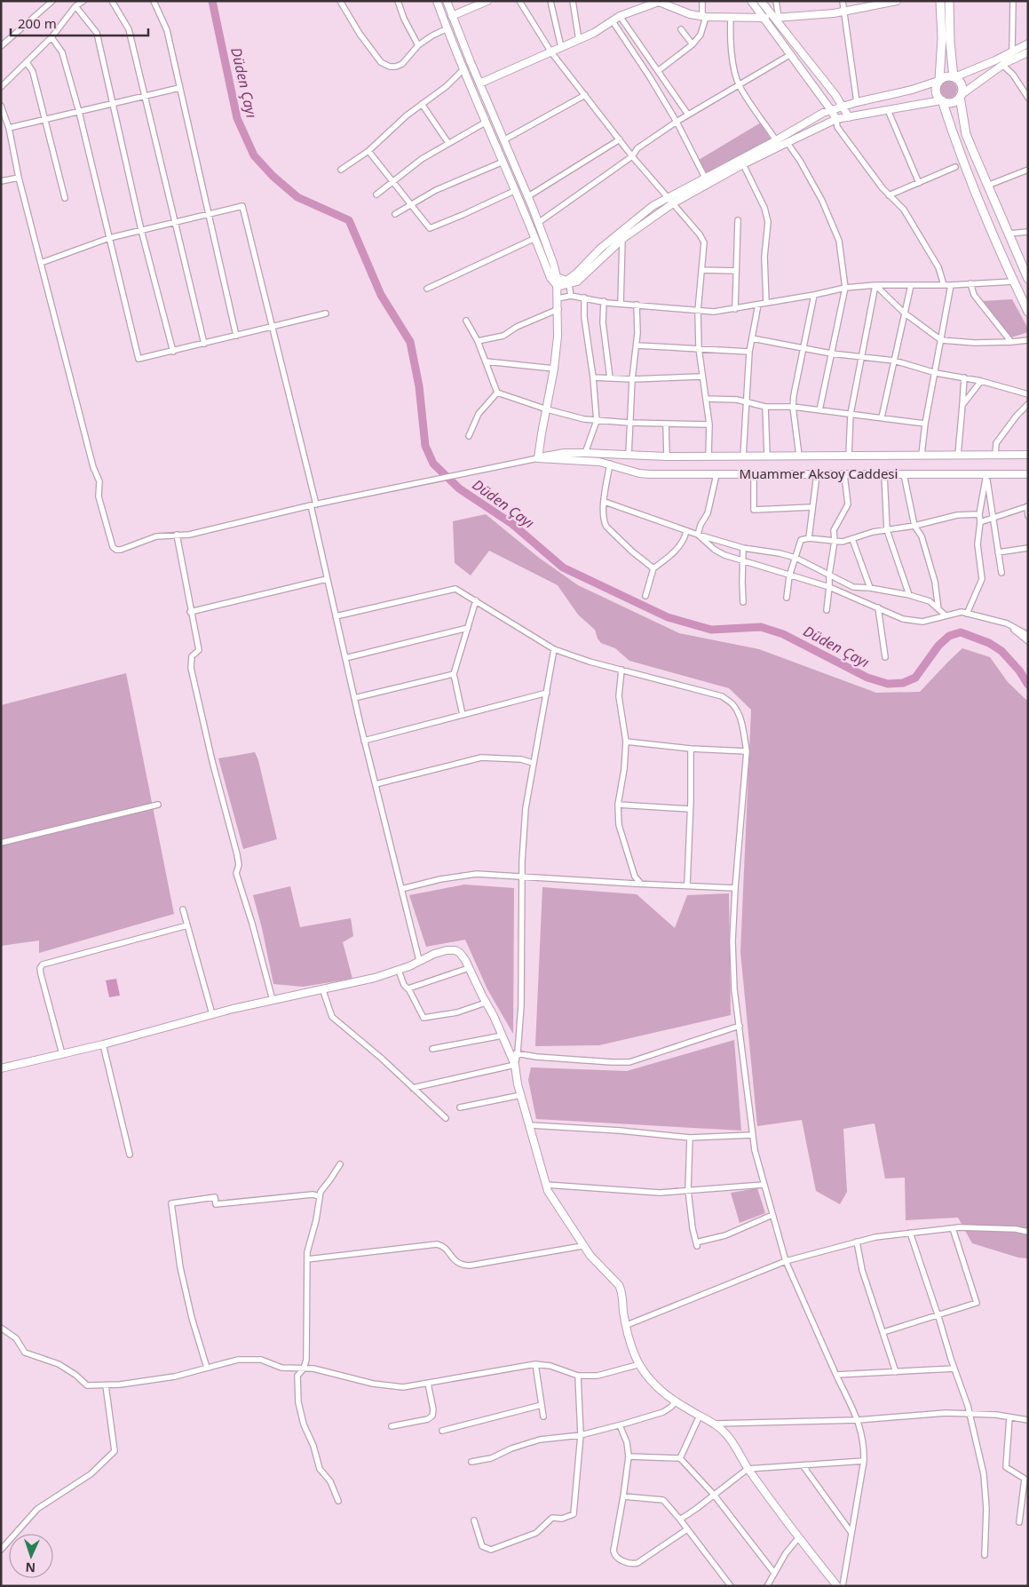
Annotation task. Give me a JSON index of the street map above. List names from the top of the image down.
{
  "streets": {
    "main road": ["Muammer Aksoy Caddesi"]
  },
  "water": ["Düden Çayı"],
  "scale_bar": "200 m",
  "north": "bottom"
}
